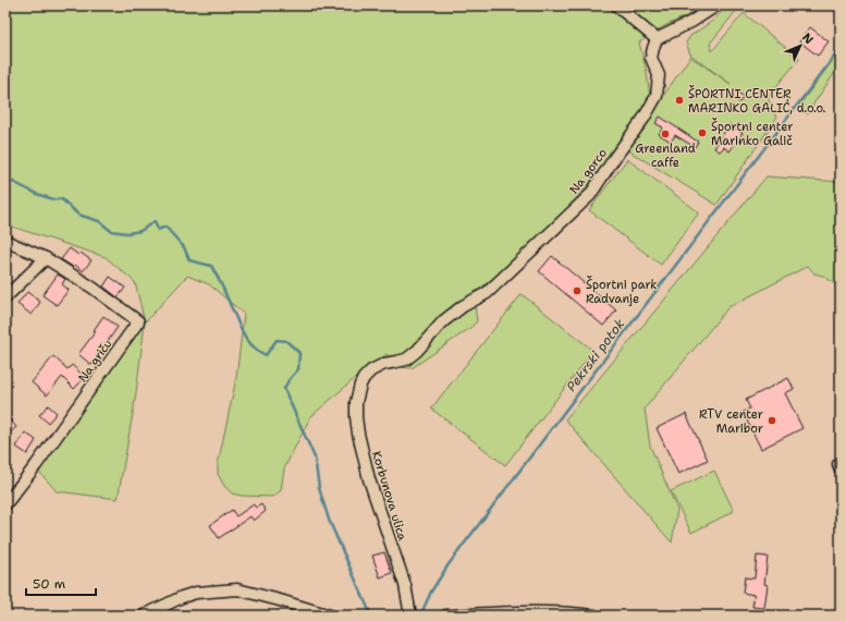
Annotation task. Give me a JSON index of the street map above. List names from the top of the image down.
{
  "streets": {
    "street": ["Na gorco", "Na griču", "Korbunova ulica"]
  },
  "crossings": [
    ["Na gorco", "Korbunova ulica"]
  ],
  "water": ["Pekrski potok"],
  "places": [
    "ŠPORTNI CENTER MARINKO GALIĆ, d.o.o.",
    "Športni center Marinko Galič",
    "Greenland caffe",
    "Športni park Radvanje",
    "RTV center Maribor"
  ],
  "scale_bar": "50 m",
  "north": "top right"
}
